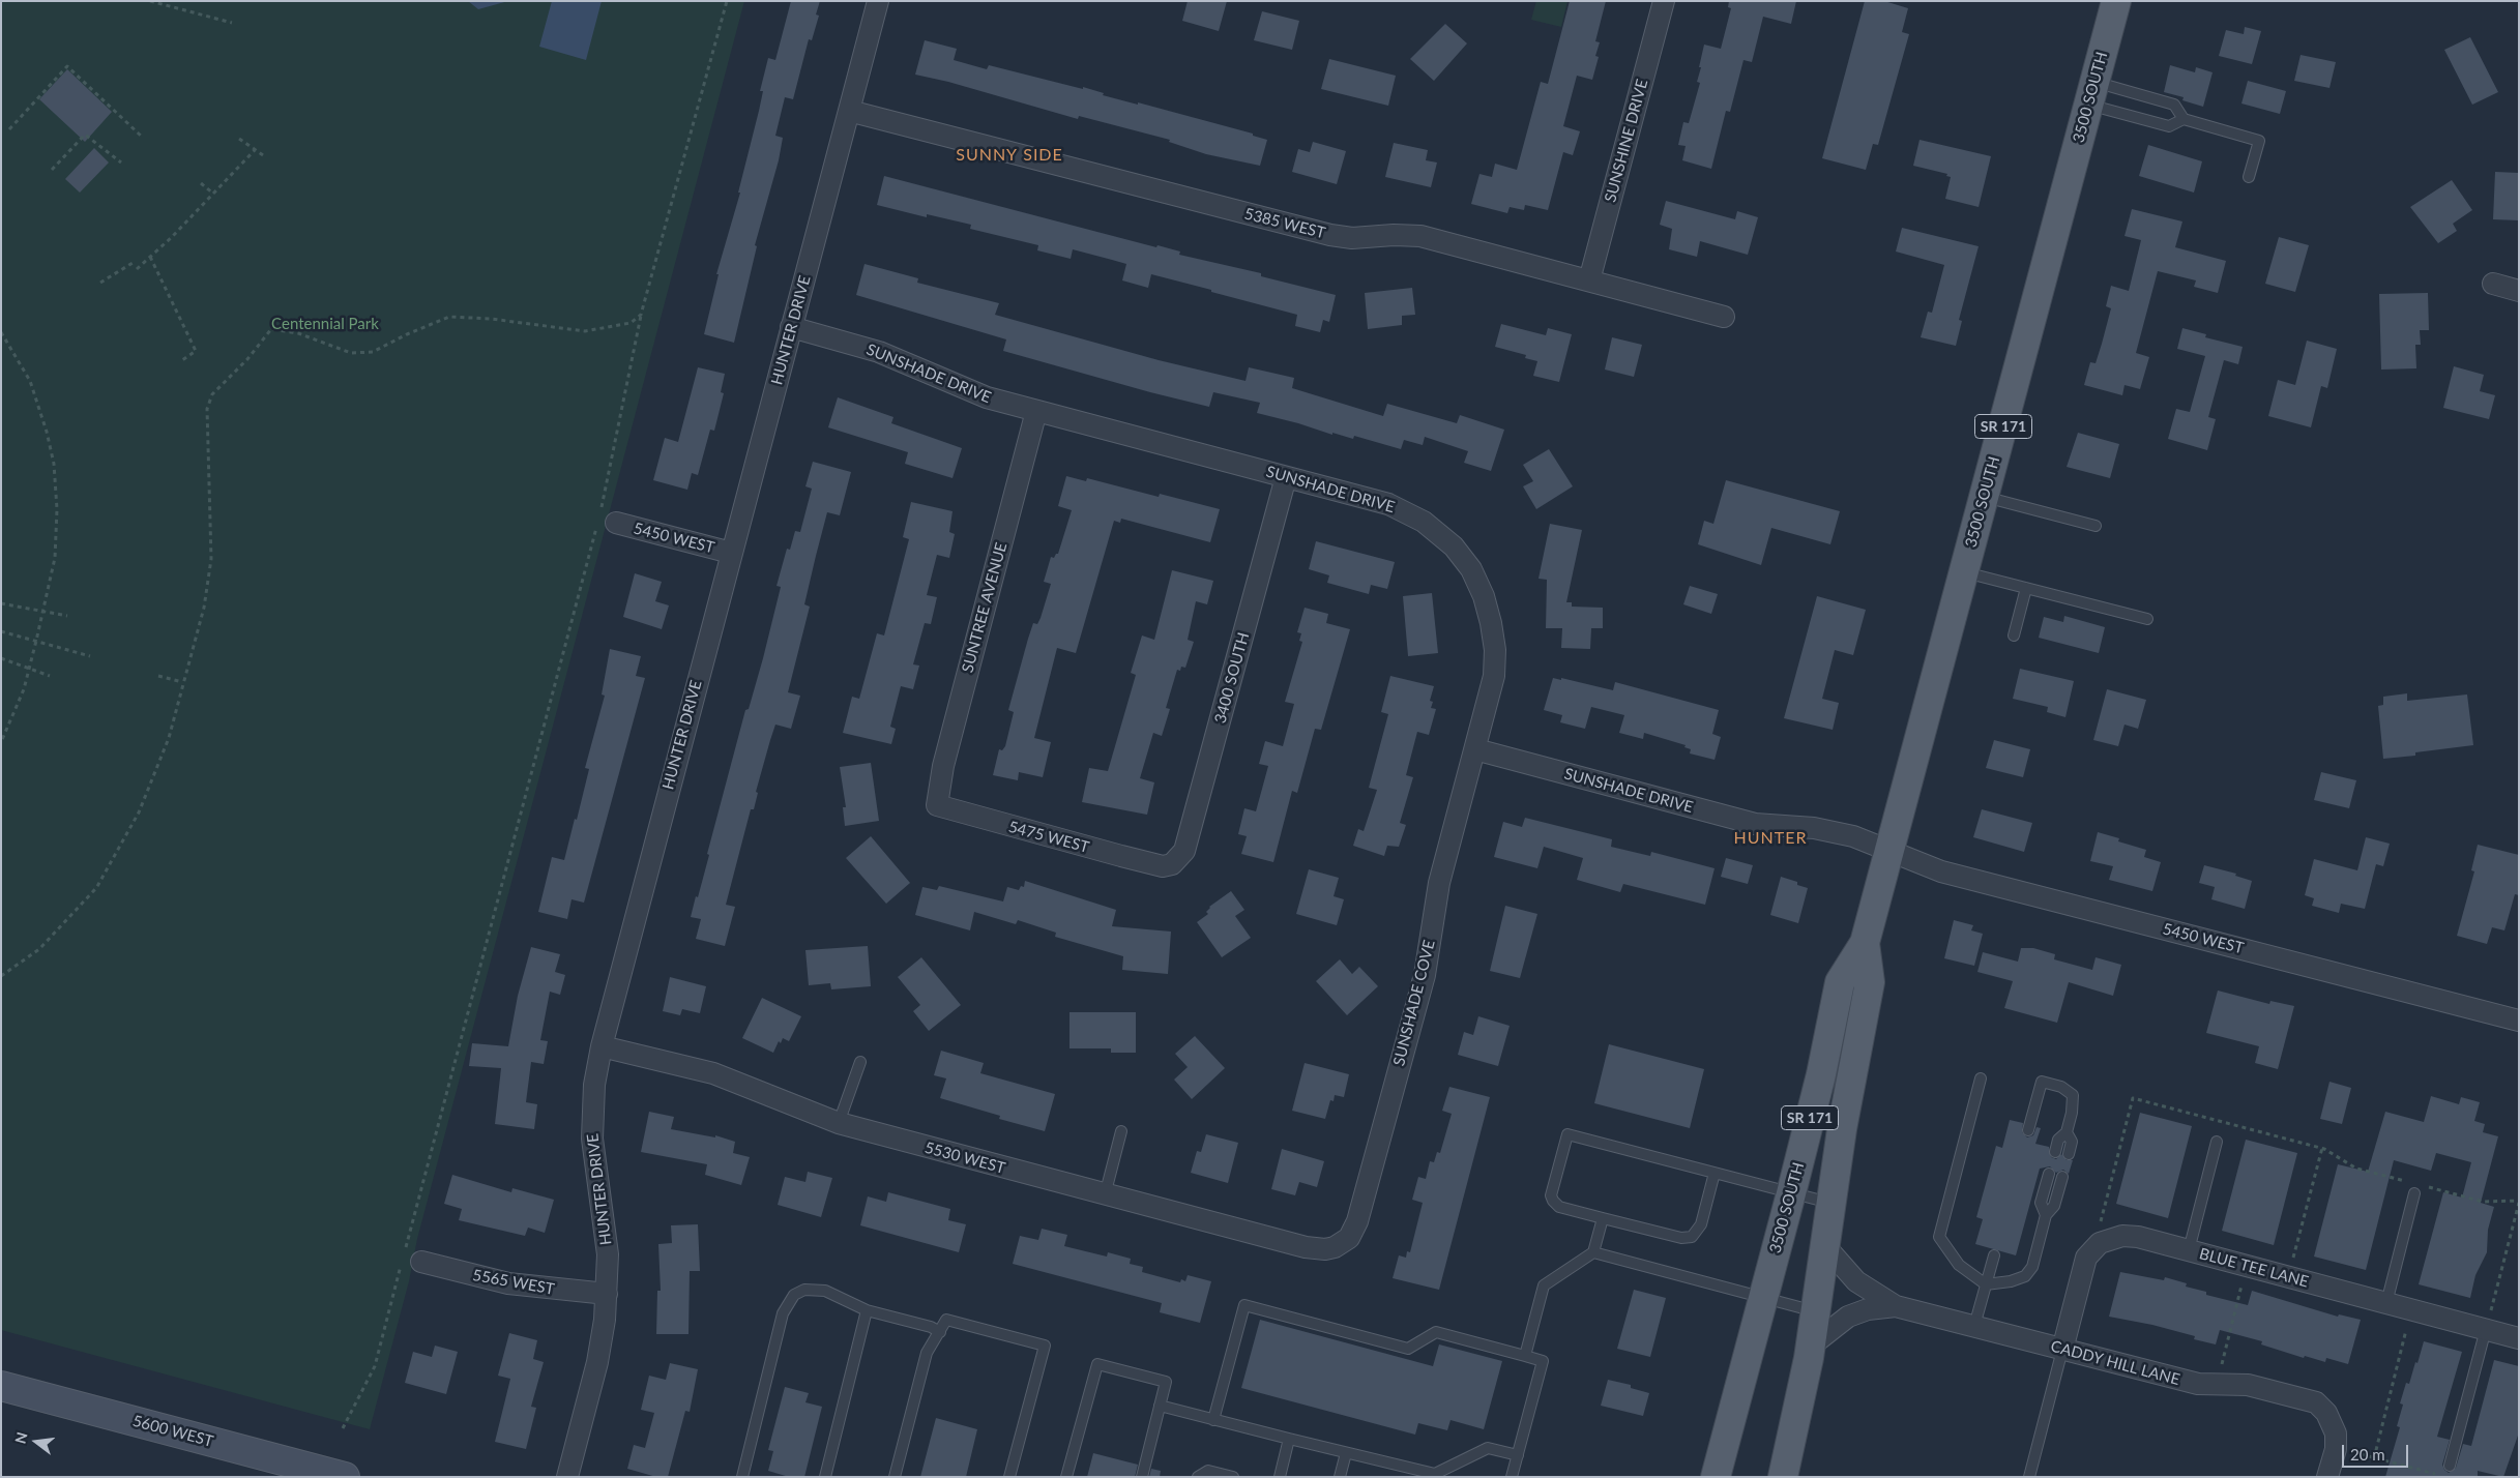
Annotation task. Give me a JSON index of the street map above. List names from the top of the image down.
{
  "streets": {
    "main road": ["3500 SOUTH", "SR 171", "5600 WEST"],
    "street": [
      "SUNSHINE DRIVE",
      "5385 WEST",
      "HUNTER DRIVE",
      "SUNSHADE DRIVE",
      "5450 WEST",
      "SUNTREE AVENUE",
      "3400 SOUTH",
      "5475 WEST",
      "SUNSHADE COVE",
      "5530 WEST",
      "BLUE TEE LANE",
      "5565 WEST",
      "CADDY HILL LANE"
    ]
  },
  "crossings": [
    ["3500 SOUTH", "SUNSHADE DRIVE"],
    ["3500 SOUTH", "5450 WEST"],
    ["3500 SOUTH", "CADDY HILL LANE"],
    ["SUNSHINE DRIVE", "5385 WEST"],
    ["5385 WEST", "HUNTER DRIVE"],
    ["HUNTER DRIVE", "SUNSHADE DRIVE"],
    ["HUNTER DRIVE", "5450 WEST"],
    ["HUNTER DRIVE", "5530 WEST"],
    ["HUNTER DRIVE", "5565 WEST"],
    ["SUNSHADE DRIVE", "5450 WEST"],
    ["SUNSHADE DRIVE", "SUNTREE AVENUE"],
    ["SUNSHADE DRIVE", "3400 SOUTH"],
    ["SUNSHADE DRIVE", "SUNSHADE COVE"],
    ["SUNTREE AVENUE", "5475 WEST"],
    ["3400 SOUTH", "5475 WEST"],
    ["SUNSHADE COVE", "5530 WEST"],
    ["BLUE TEE LANE", "CADDY HILL LANE"]
  ],
  "districts": ["SUNNY SIDE", "HUNTER"],
  "parks": ["Centennial Park"],
  "scale_bar": "20 m",
  "north": "left"
}
